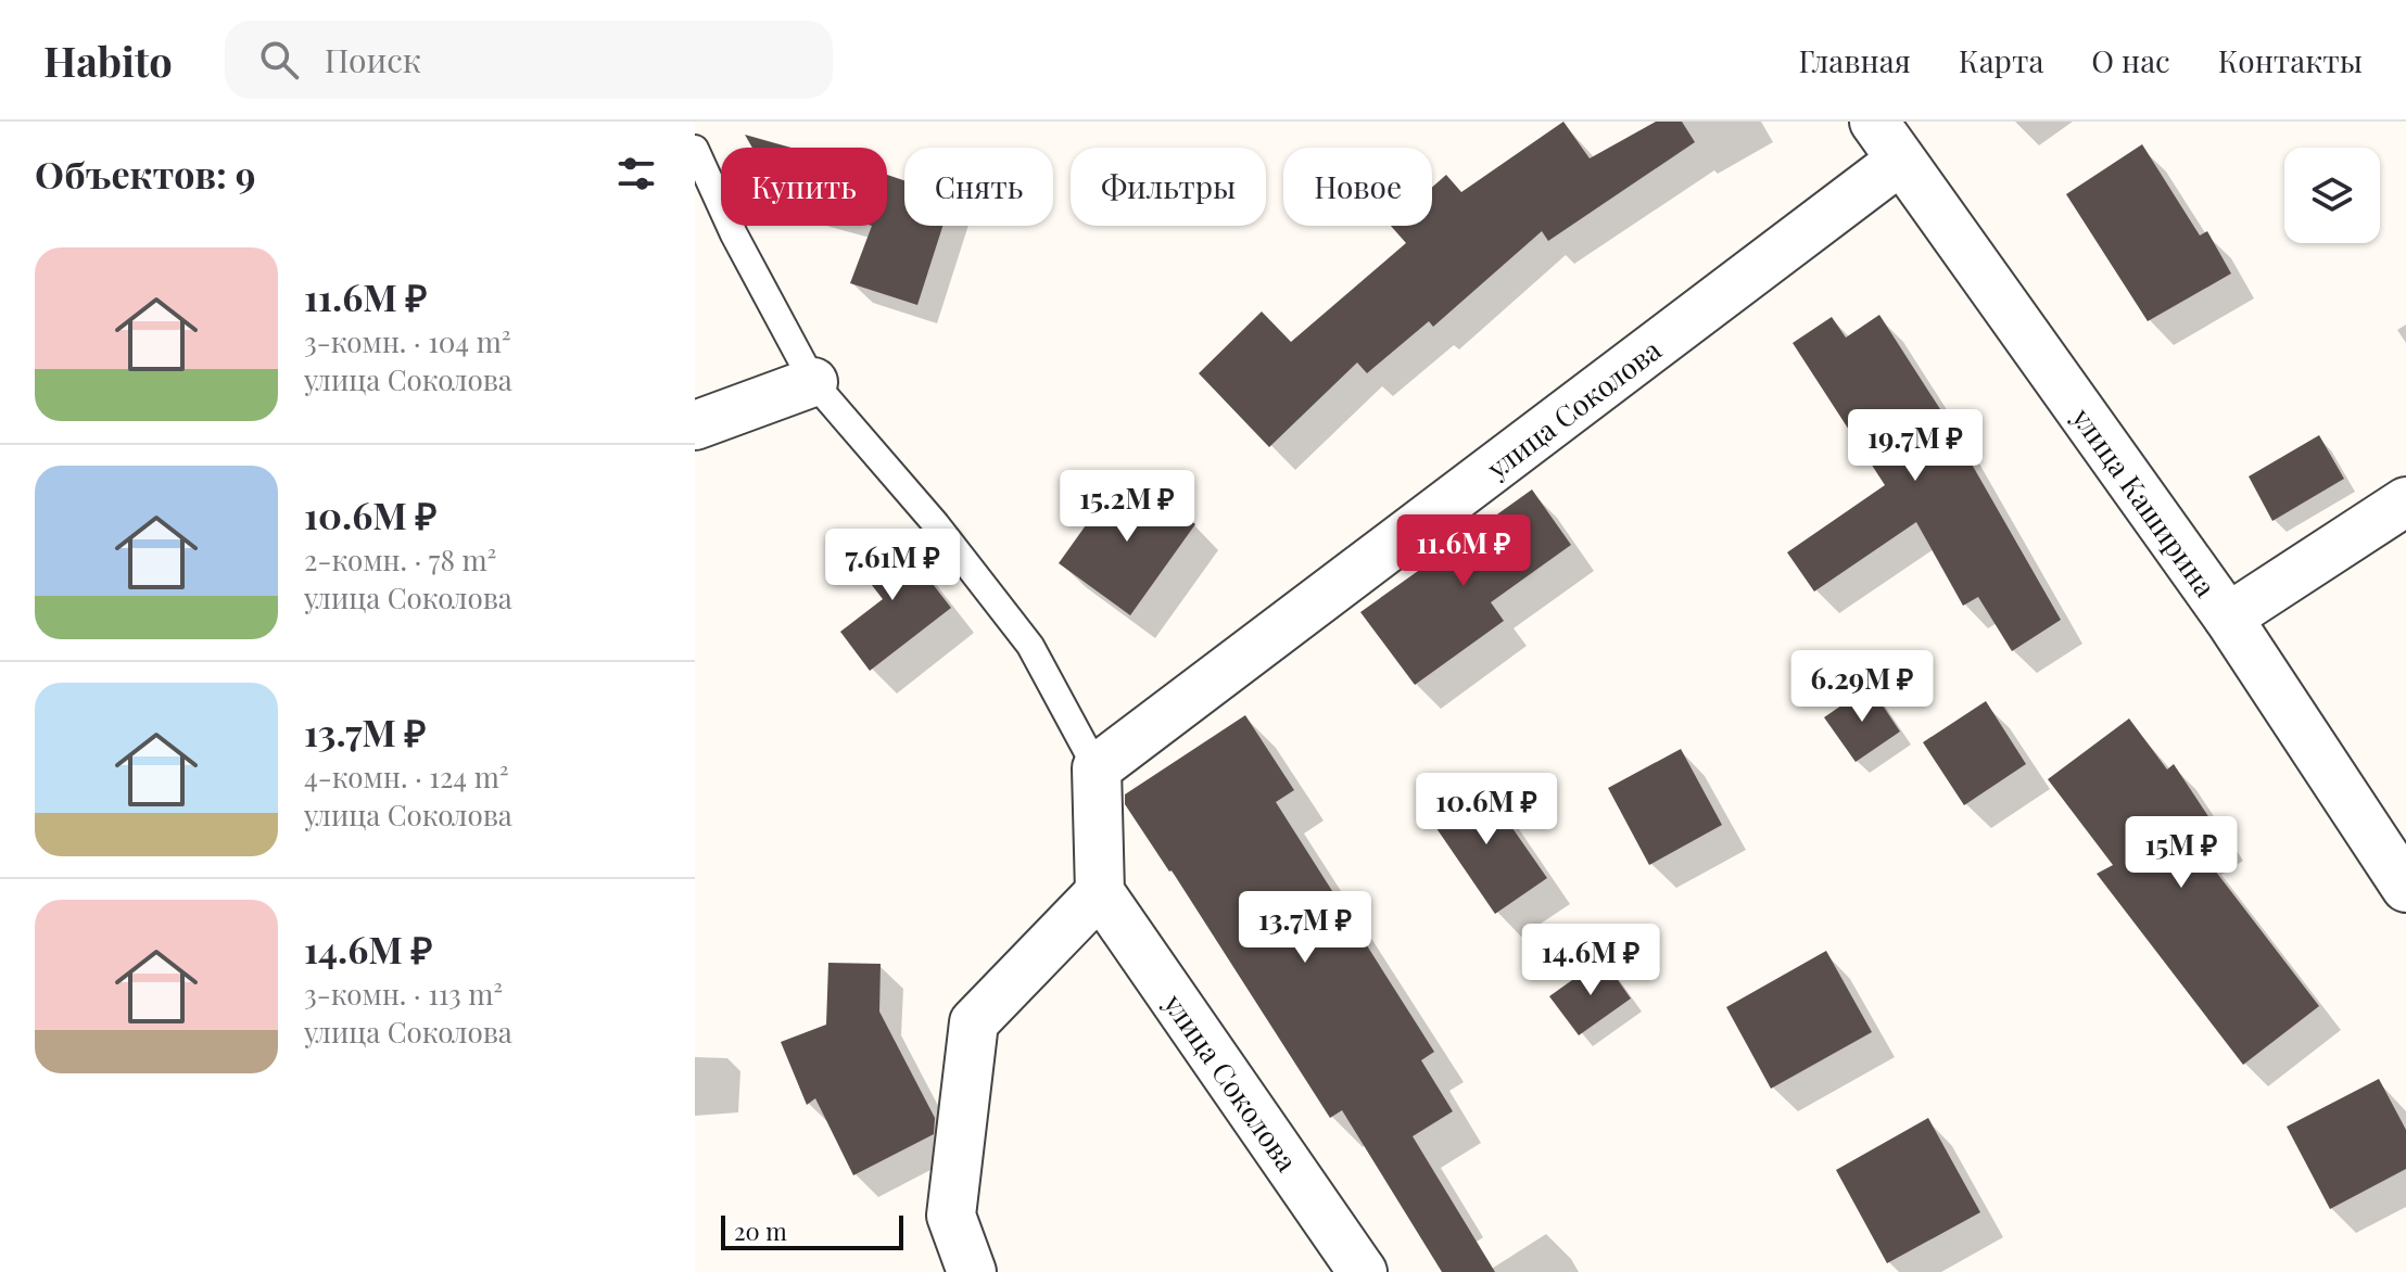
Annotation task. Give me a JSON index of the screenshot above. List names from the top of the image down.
{
  "streets": {
    "street": ["улица Соколова", "улица Каширина"]
  },
  "crossings": [
    ["улица Соколова", "улица Каширина"]
  ],
  "scale_bar": "20 m",
  "page": {
    "header": "Habito",
    "search": "Поиск",
    "nav": [
      "Главная",
      "Карта",
      "О нас",
      "Контакты"
    ],
    "heading": "Объектов: 9",
    "chip": [
      "Купить",
      "Снять",
      "Фильтры",
      "Новое"
    ],
    "list": [
      {
        "name": "11.6M ₽",
        "note": "3-комн. · 104 m² · улица Соколова"
      },
      {
        "name": "10.6M ₽",
        "note": "2-комн. · 78 m² · улица Соколова"
      },
      {
        "name": "13.7M ₽",
        "note": "4-комн. · 124 m² · улица Соколова"
      },
      {
        "name": "14.6M ₽",
        "note": "3-комн. · 113 m² · улица Соколова"
      }
    ],
    "price": [
      "19.7M ₽",
      "15.2M ₽",
      "11.6M ₽",
      "7.61M ₽",
      "6.29M ₽",
      "10.6M ₽",
      "15M ₽",
      "13.7M ₽",
      "14.6M ₽"
    ],
    "scale": "20 m"
  }
}
